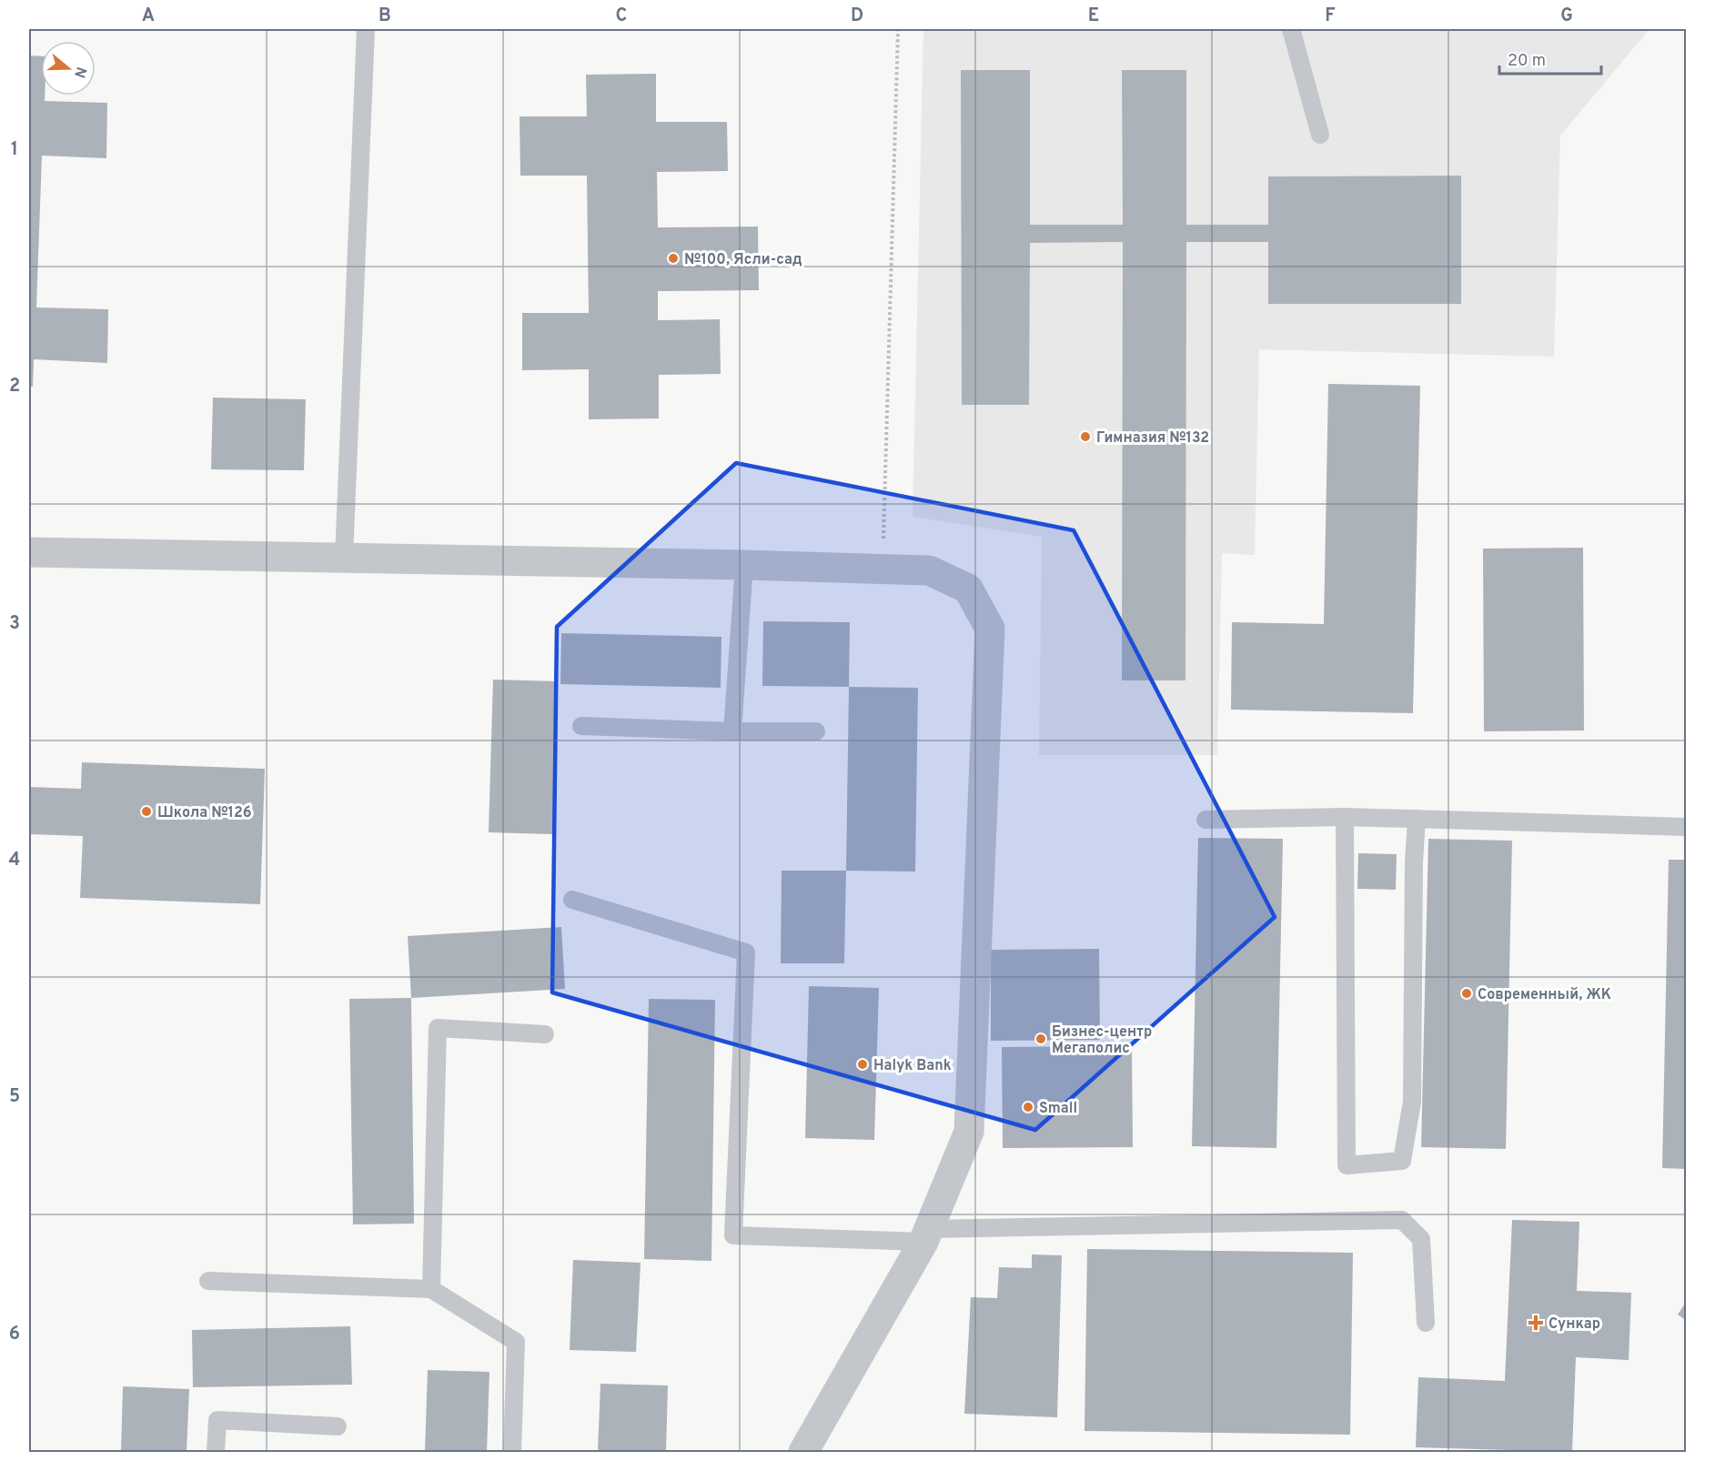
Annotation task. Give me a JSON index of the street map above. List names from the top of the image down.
{
  "places": {
    "other": [
      "№100, Ясли-сад",
      "Гимназия №132",
      "Школа №126",
      "Современный, ЖК",
      "Бизнес-центр Мегаполис",
      "Halyk Bank",
      "Small"
    ],
    "health": ["Сункар"]
  },
  "scale_bar": "20 m",
  "north": "right",
  "grid": {
    "columns": [
      "A",
      "B",
      "C",
      "D",
      "E",
      "F",
      "G"
    ],
    "rows": [
      "1",
      "2",
      "3",
      "4",
      "5",
      "6"
    ]
  }
}
